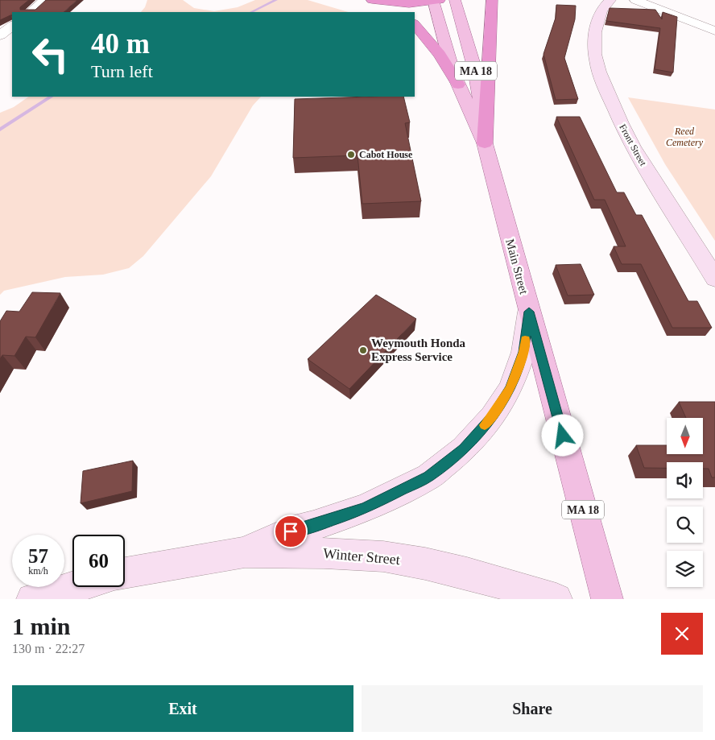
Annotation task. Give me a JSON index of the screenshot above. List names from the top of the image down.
{
  "streets": {
    "main road": ["MA 18", "Main Street"],
    "street": ["Front Street", "Winter Street"]
  },
  "parks": ["Reed Cemetery"],
  "places": ["Cabot House", "Weymouth Honda Express Service"],
  "north": "bottom",
  "page": {
    "turn": ["40 m", "Turn left"],
    "speed": "57 km/h",
    "limit": "60",
    "heading": ["1 min", "130 m · 22:27"],
    "buttons": ["Exit", "Share"]
  }
}
